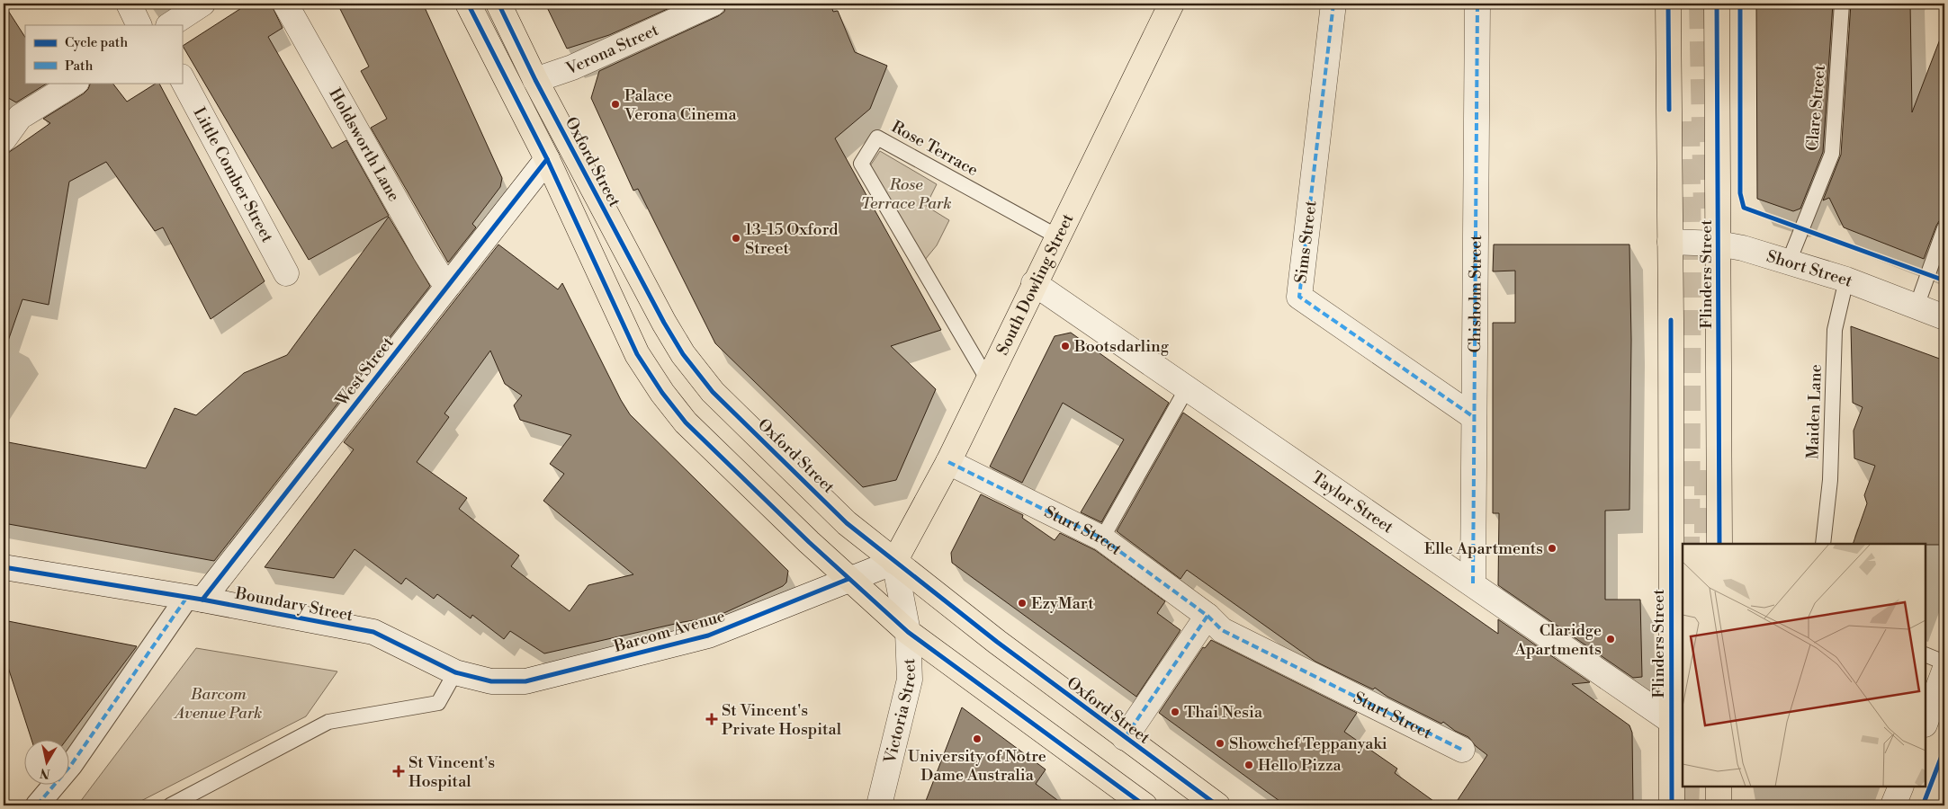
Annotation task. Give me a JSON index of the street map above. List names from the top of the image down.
{
  "streets": {
    "main road": ["Oxford Street", "Flinders Street", "South Dowling Street"],
    "street": [
      "Verona Street",
      "Holdsworth Lane",
      "Little Comber Street",
      "Sims Street",
      "Short Street",
      "Chisholm Street",
      "West Street",
      "Taylor Street",
      "Sturt Street",
      "Boundary Street",
      "Barcom Avenue",
      "Victoria Street"
    ],
    "lane": ["Clare Street", "Rose Terrace", "Maiden Lane"]
  },
  "crossings": [
    ["Verona Street", "Oxford Street"],
    ["Clare Street", "Short Street"],
    ["Holdsworth Lane", "West Street"],
    ["Rose Terrace", "South Dowling Street"],
    ["Oxford Street", "South Dowling Street"],
    ["Oxford Street", "Barcom Avenue"],
    ["Oxford Street", "Victoria Street"],
    ["Sims Street", "Chisholm Street"],
    ["Short Street", "Flinders Street"],
    ["Short Street", "Maiden Lane"],
    ["Flinders Street", "Taylor Street"],
    ["South Dowling Street", "Taylor Street"],
    ["South Dowling Street", "Sturt Street"],
    ["South Dowling Street", "Barcom Avenue"],
    ["South Dowling Street", "Victoria Street"],
    ["Chisholm Street", "Taylor Street"],
    ["West Street", "Boundary Street"],
    ["Boundary Street", "Barcom Avenue"],
    ["Barcom Avenue", "Victoria Street"]
  ],
  "parks": ["Rose Terrace Park", "Barcom Avenue Park"],
  "places": {
    "other": [
      "Palace Verona Cinema",
      "13-15 Oxford Street",
      "Bootsdarling",
      "Elle Apartments",
      "EzyMart",
      "Claridge Apartments",
      "Thai Nesia",
      "University of Notre Dame Australia",
      "Showchef Teppanyaki",
      "Hello Pizza"
    ],
    "health": ["St Vincent's Private Hospital", "St Vincent's Hospital"]
  },
  "legend": ["Cycle path", "Path"],
  "north": "bottom"
}
